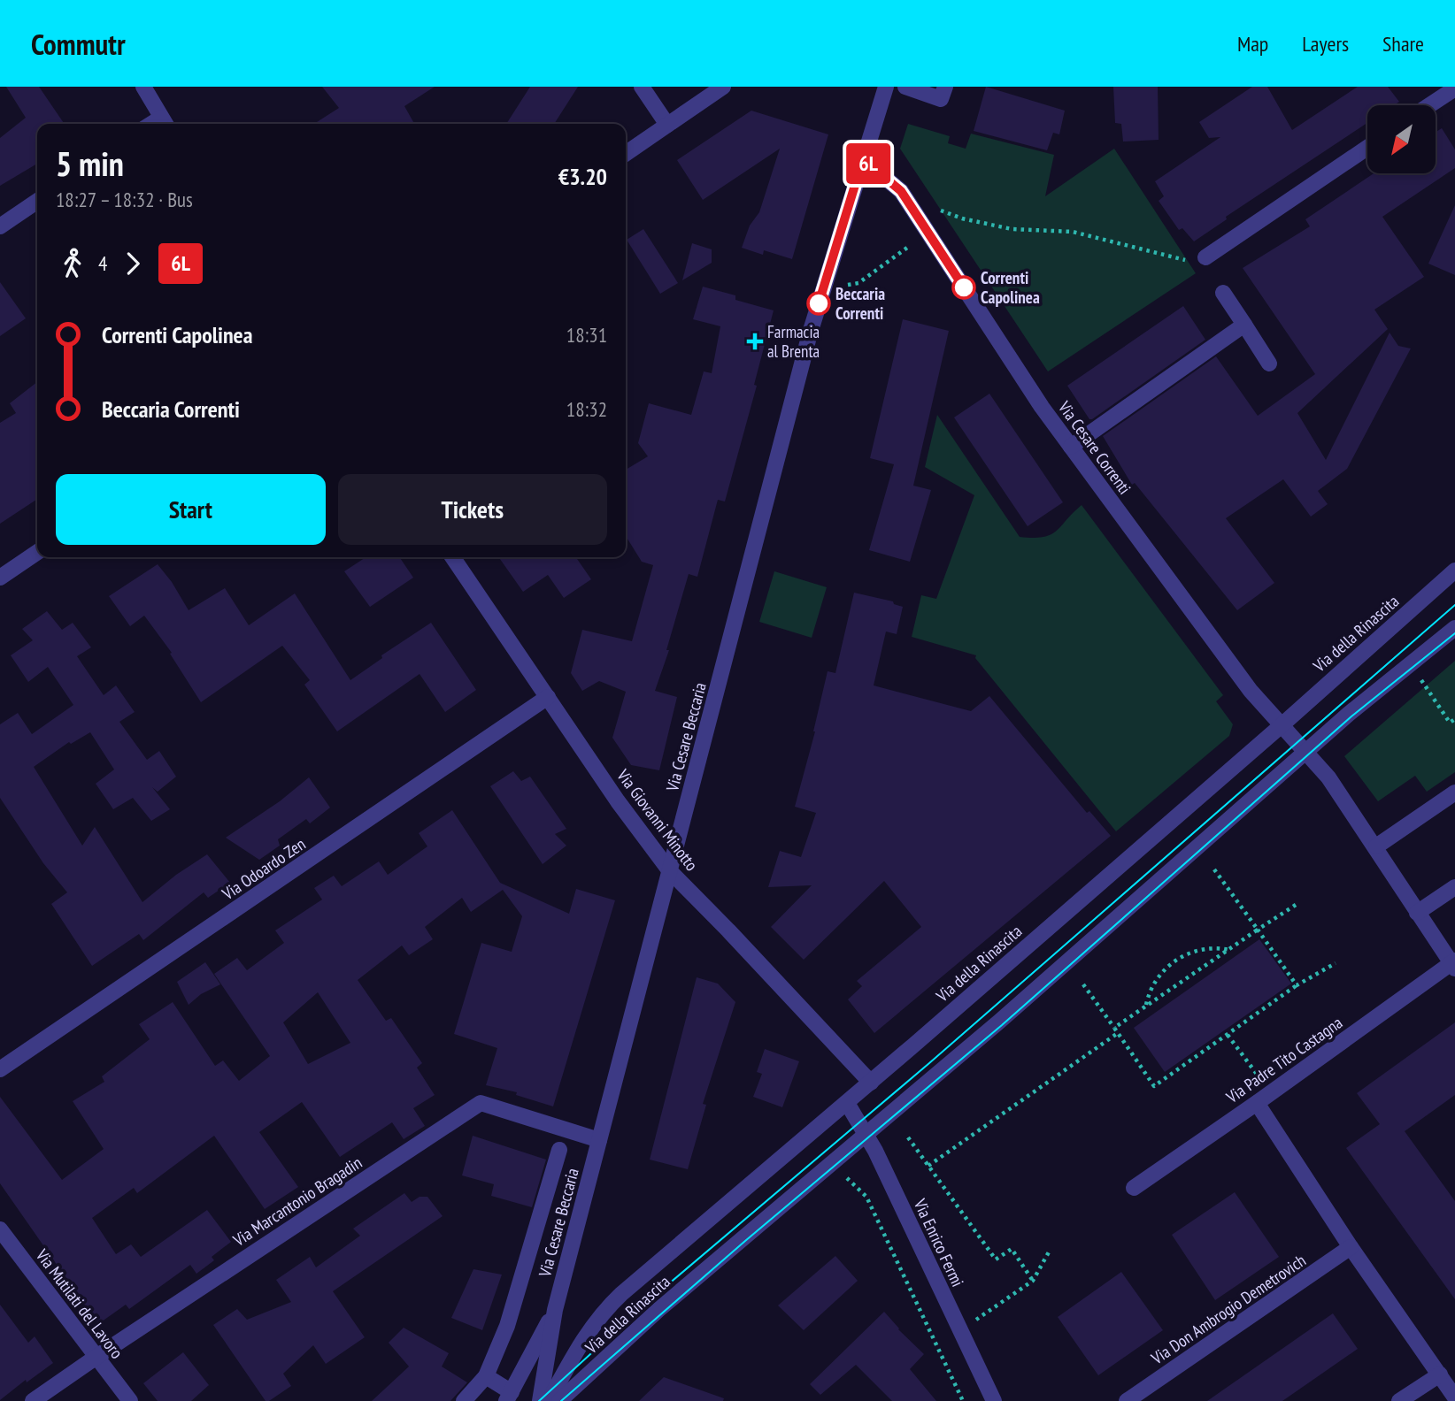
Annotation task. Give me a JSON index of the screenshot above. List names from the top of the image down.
{
  "streets": {
    "street": [
      "Via Cesare Correnti",
      "Via della Rinascita",
      "Via Cesare Beccaria",
      "Via Giovanni Minotto",
      "Via Odoardo Zen",
      "Via Padre Tito Castagna",
      "Via Marcantonio Bragadin",
      "Via Enrico Fermi",
      "Via Mutilati del Lavoro",
      "Via Don Ambrogio Demetrovich"
    ]
  },
  "crossings": [
    ["Via Cesare Correnti", "Via della Rinascita"],
    ["Via Cesare Correnti", "Via Cesare Beccaria"],
    ["Via della Rinascita", "Via Giovanni Minotto"],
    ["Via della Rinascita", "Via Enrico Fermi"],
    ["Via Cesare Beccaria", "Via Giovanni Minotto"],
    ["Via Cesare Beccaria", "Via Marcantonio Bragadin"],
    ["Via Giovanni Minotto", "Via Odoardo Zen"],
    ["Via Marcantonio Bragadin", "Via Mutilati del Lavoro"]
  ],
  "places": {
    "other": ["Correnti Capolinea", "Beccaria Correnti"],
    "health": ["Farmacia al Brenta"]
  },
  "lines": ["bus line 6L"],
  "north": "bottom left",
  "page": {
    "header": "Commutr",
    "nav": ["Map", "Layers", "Share"],
    "on_map": "6L",
    "heading": ["5 min", "18:27 – 18:32 · Bus", "€3.20"],
    "legs": ["4", "6L"],
    "list": [
      {
        "name": "Correnti Capolinea",
        "value": "18:31"
      },
      {
        "name": "Beccaria Correnti",
        "value": "18:32"
      }
    ],
    "buttons": ["Start", "Tickets"]
  }
}
